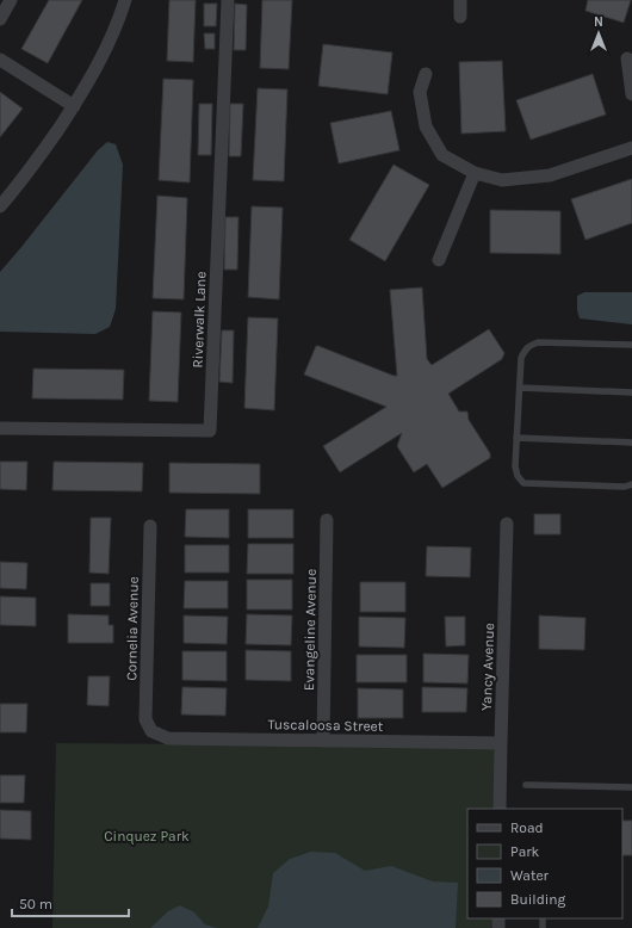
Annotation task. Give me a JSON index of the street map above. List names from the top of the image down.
{
  "streets": {
    "street": [
      "Riverwalk Lane",
      "Cornelia Avenue",
      "Evangeline Avenue",
      "Yancy Avenue",
      "Tuscaloosa Street"
    ]
  },
  "crossings": [
    ["Cornelia Avenue", "Tuscaloosa Street"],
    ["Evangeline Avenue", "Tuscaloosa Street"],
    ["Yancy Avenue", "Tuscaloosa Street"]
  ],
  "parks": ["Cinquez Park"],
  "legend": [
    "Road",
    "Park",
    "Water",
    "Building"
  ],
  "scale_bar": "50 m",
  "north": "top"
}
